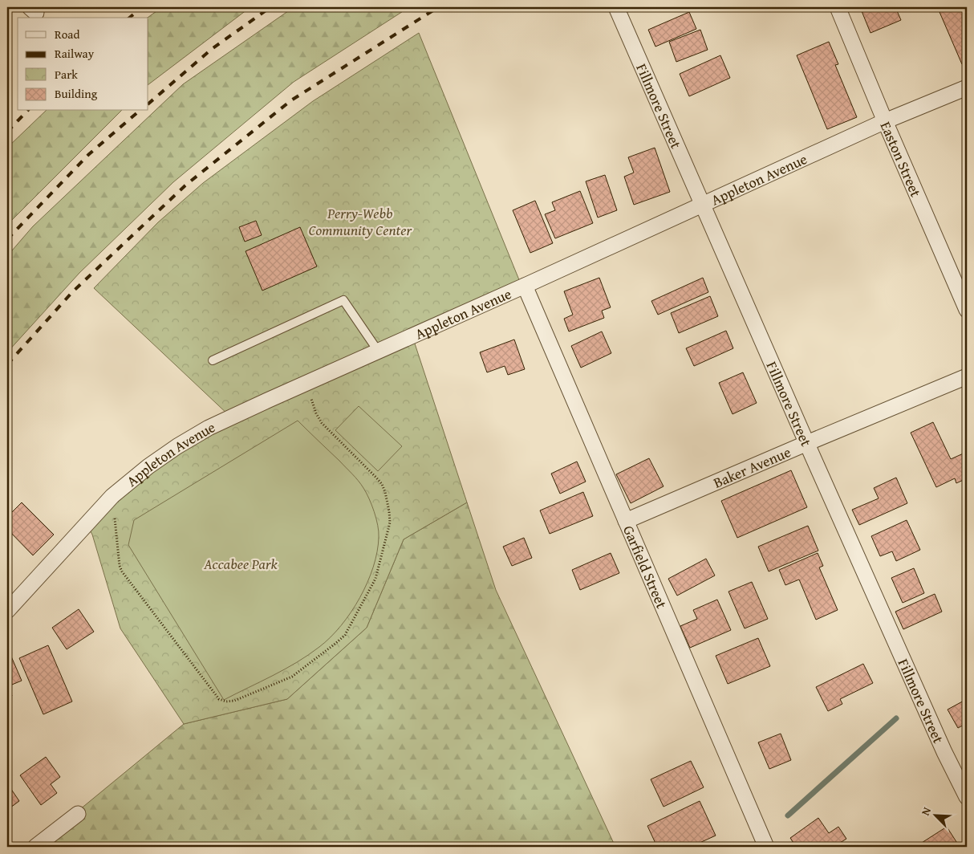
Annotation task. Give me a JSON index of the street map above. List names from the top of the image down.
{
  "streets": {
    "street": [
      "Fillmore Street",
      "Easton Street",
      "Appleton Avenue",
      "Baker Avenue",
      "Garfield Street"
    ]
  },
  "crossings": [
    ["Fillmore Street", "Appleton Avenue"],
    ["Fillmore Street", "Baker Avenue"],
    ["Easton Street", "Appleton Avenue"],
    ["Appleton Avenue", "Garfield Street"],
    ["Baker Avenue", "Garfield Street"]
  ],
  "parks": ["Perry-Webb Community Center", "Accabee Park"],
  "legend": [
    "Road",
    "Railway",
    "Park",
    "Building"
  ],
  "north": "top left"
}
